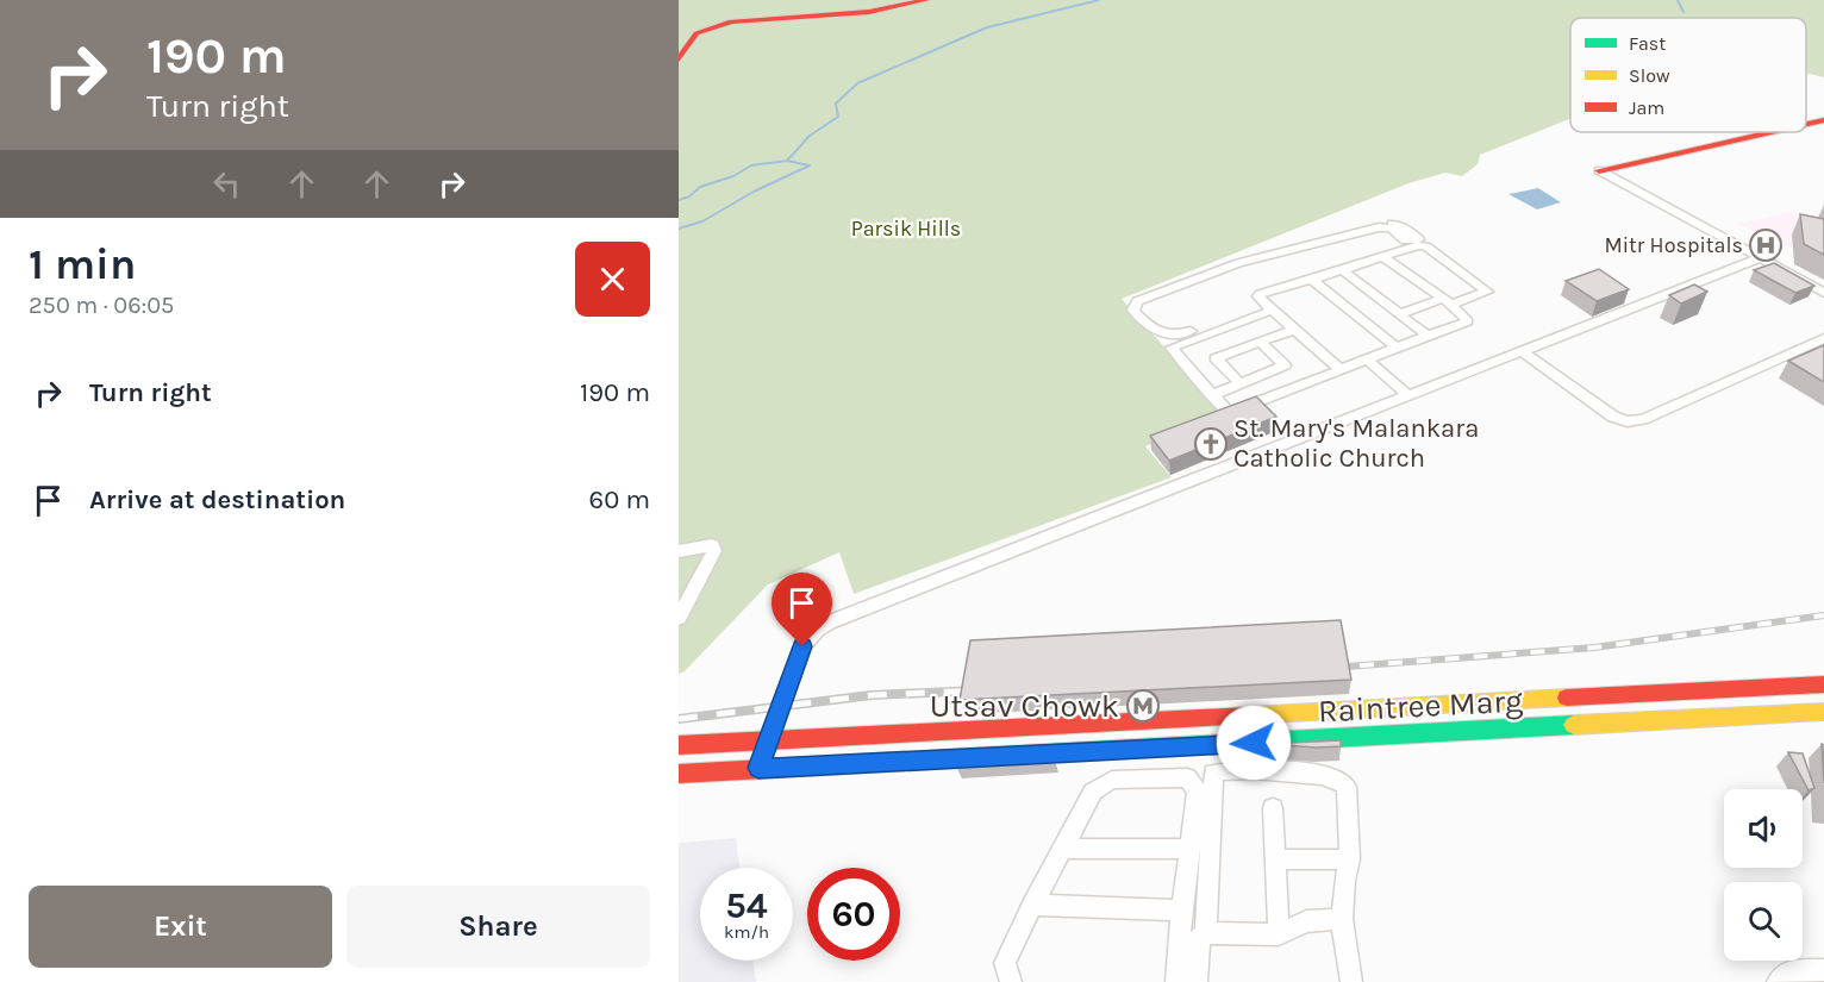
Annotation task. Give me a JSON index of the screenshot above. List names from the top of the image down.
{
  "streets": {
    "main road": ["Raintree Marg"]
  },
  "parks": ["Parsik Hills"],
  "places": {
    "hospital": ["Mitr Hospitals"],
    "church": ["St. Mary's Malankara Catholic Church"],
    "metro station": ["Utsav Chowk"]
  },
  "legend": ["Fast", "Slow", "Jam"],
  "page": {
    "turn": ["190 m", "Turn right"],
    "heading": ["1 min", "250 m · 06:05"],
    "list": [
      {
        "name": "Turn right",
        "value": "190 m"
      },
      {
        "name": "Arrive at destination",
        "value": "60 m"
      }
    ],
    "speed": "54 km/h",
    "limit": "60",
    "buttons": ["Exit", "Share"]
  }
}
